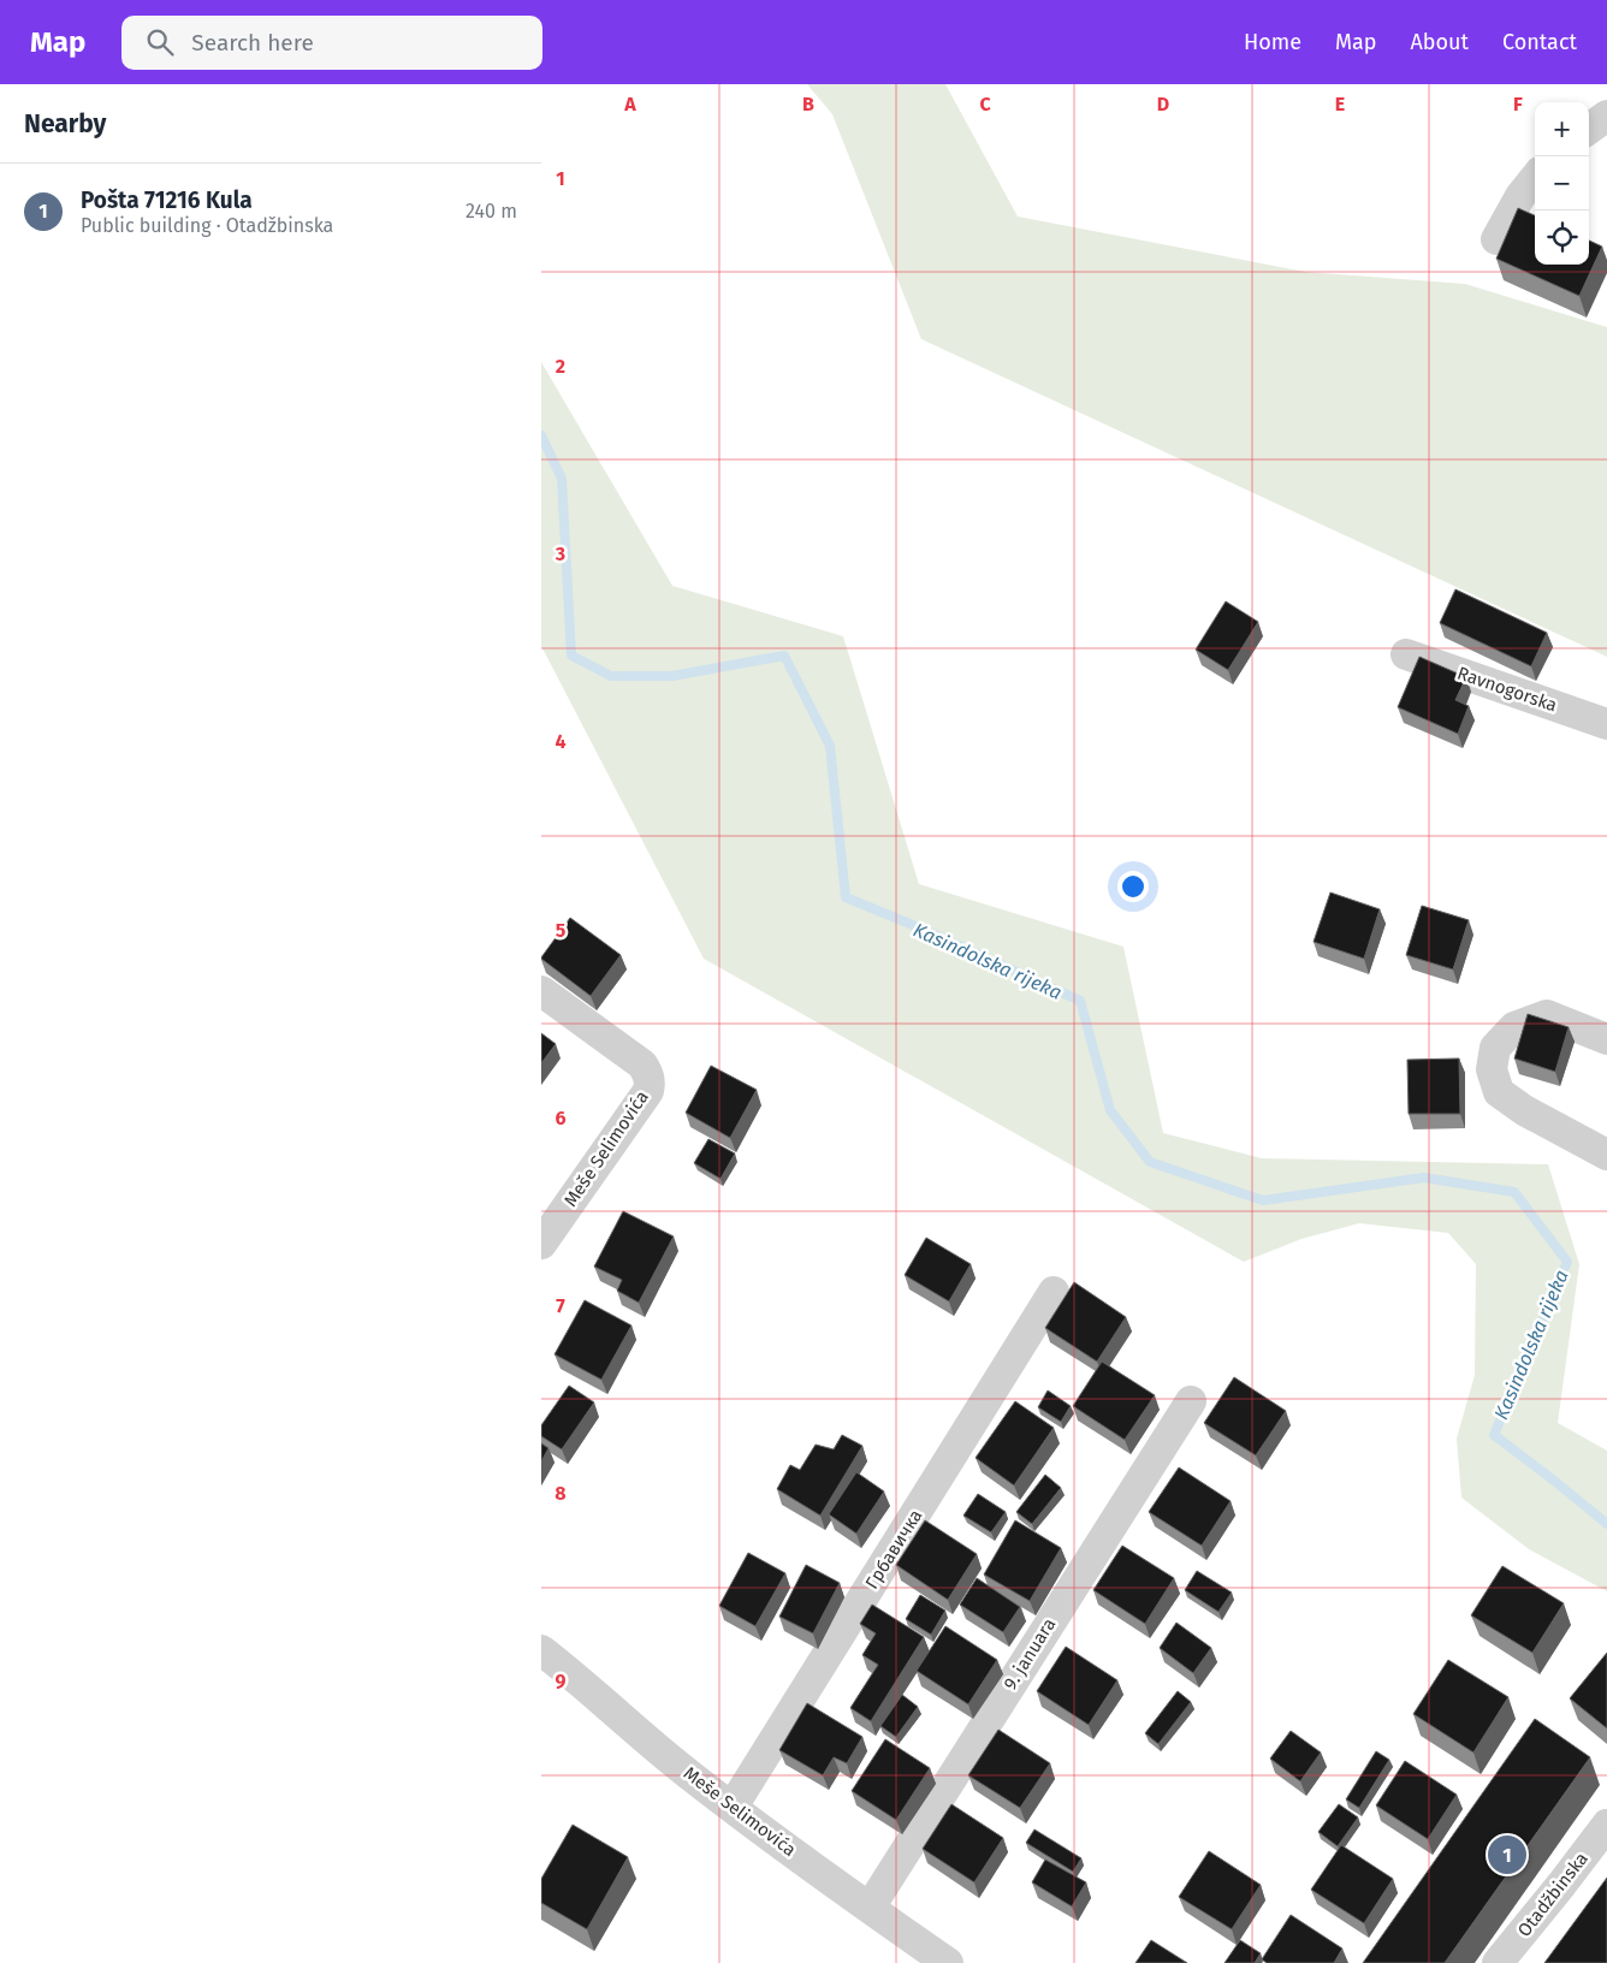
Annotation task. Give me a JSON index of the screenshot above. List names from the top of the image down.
{
  "streets": {
    "street": [
      "Ravnogorska",
      "Meše Selimovića",
      "Грбавичка",
      "9. januara",
      "Otadžbinska"
    ]
  },
  "crossings": [
    ["Meše Selimovića", "Грбавичка"],
    ["Meše Selimovića", "9. januara"]
  ],
  "water": ["Kasindolska rijeka"],
  "page": {
    "header": "Map",
    "search": "Search here",
    "nav": [
      "Home",
      "Map",
      "About",
      "Contact"
    ],
    "heading": "Nearby",
    "map_buttons": ["+", "−"],
    "list": [
      {
        "mark": "1",
        "name": "Pošta 71216 Kula",
        "note": "Public building · Otadžbinska",
        "value": "240 m"
      }
    ],
    "pins": "1"
  },
  "grid": {
    "columns": [
      "A",
      "B",
      "C",
      "D",
      "E",
      "F"
    ],
    "rows": [
      "1",
      "2",
      "3",
      "4",
      "5",
      "6",
      "7",
      "8",
      "9"
    ]
  }
}
